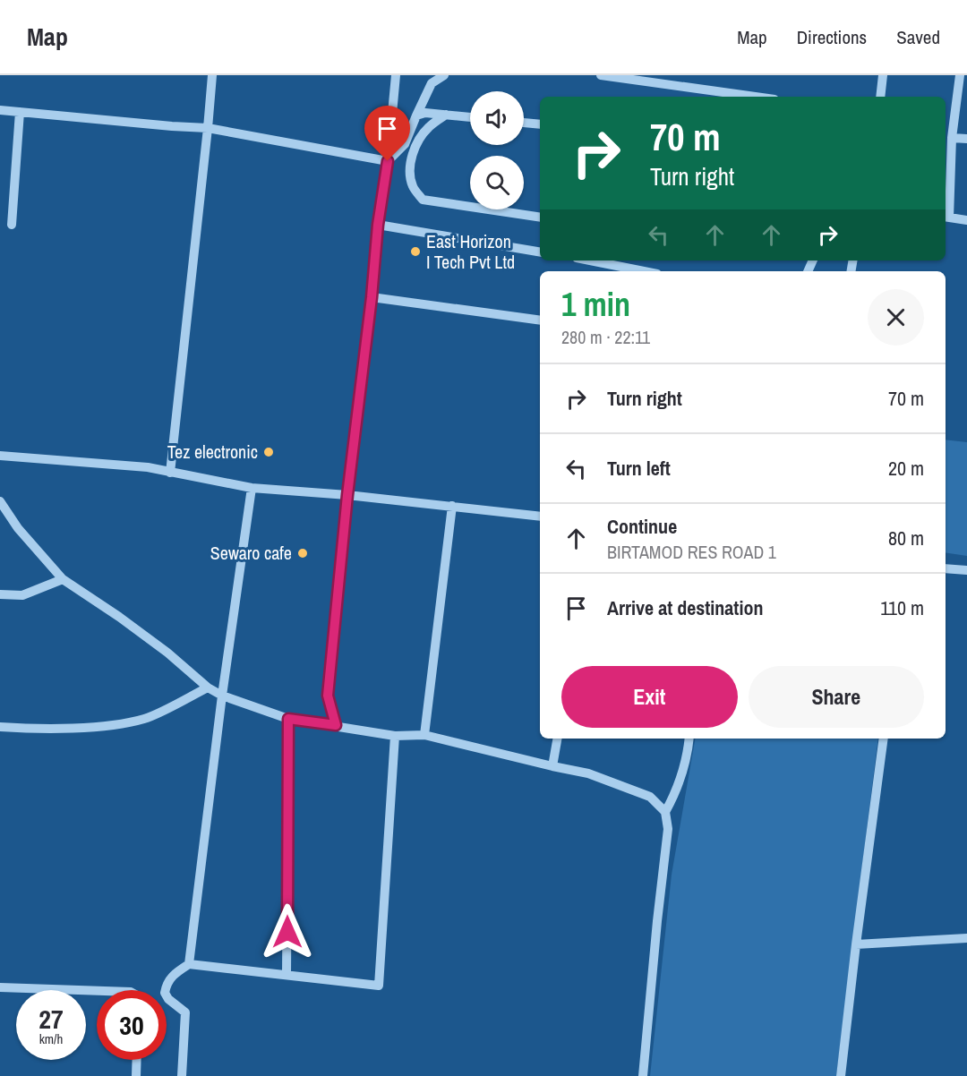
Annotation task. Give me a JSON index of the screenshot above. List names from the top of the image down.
{
  "places": ["East Horizon I Tech Pvt Ltd", "Tez electronic", "Sewaro cafe"],
  "page": {
    "header": "Map",
    "nav": ["Map", "Directions", "Saved"],
    "turn": ["70 m", "Turn right"],
    "heading": ["1 min", "280 m · 22:11"],
    "list": [
      {
        "name": "Turn right",
        "value": "70 m"
      },
      {
        "name": "Turn left",
        "value": "20 m"
      },
      {
        "name": "Continue",
        "note": "BIRTAMOD RES ROAD 1",
        "value": "80 m"
      },
      {
        "name": "Arrive at destination",
        "value": "110 m"
      }
    ],
    "buttons": ["Exit", "Share"],
    "speed": "27 km/h",
    "limit": "30"
  }
}
